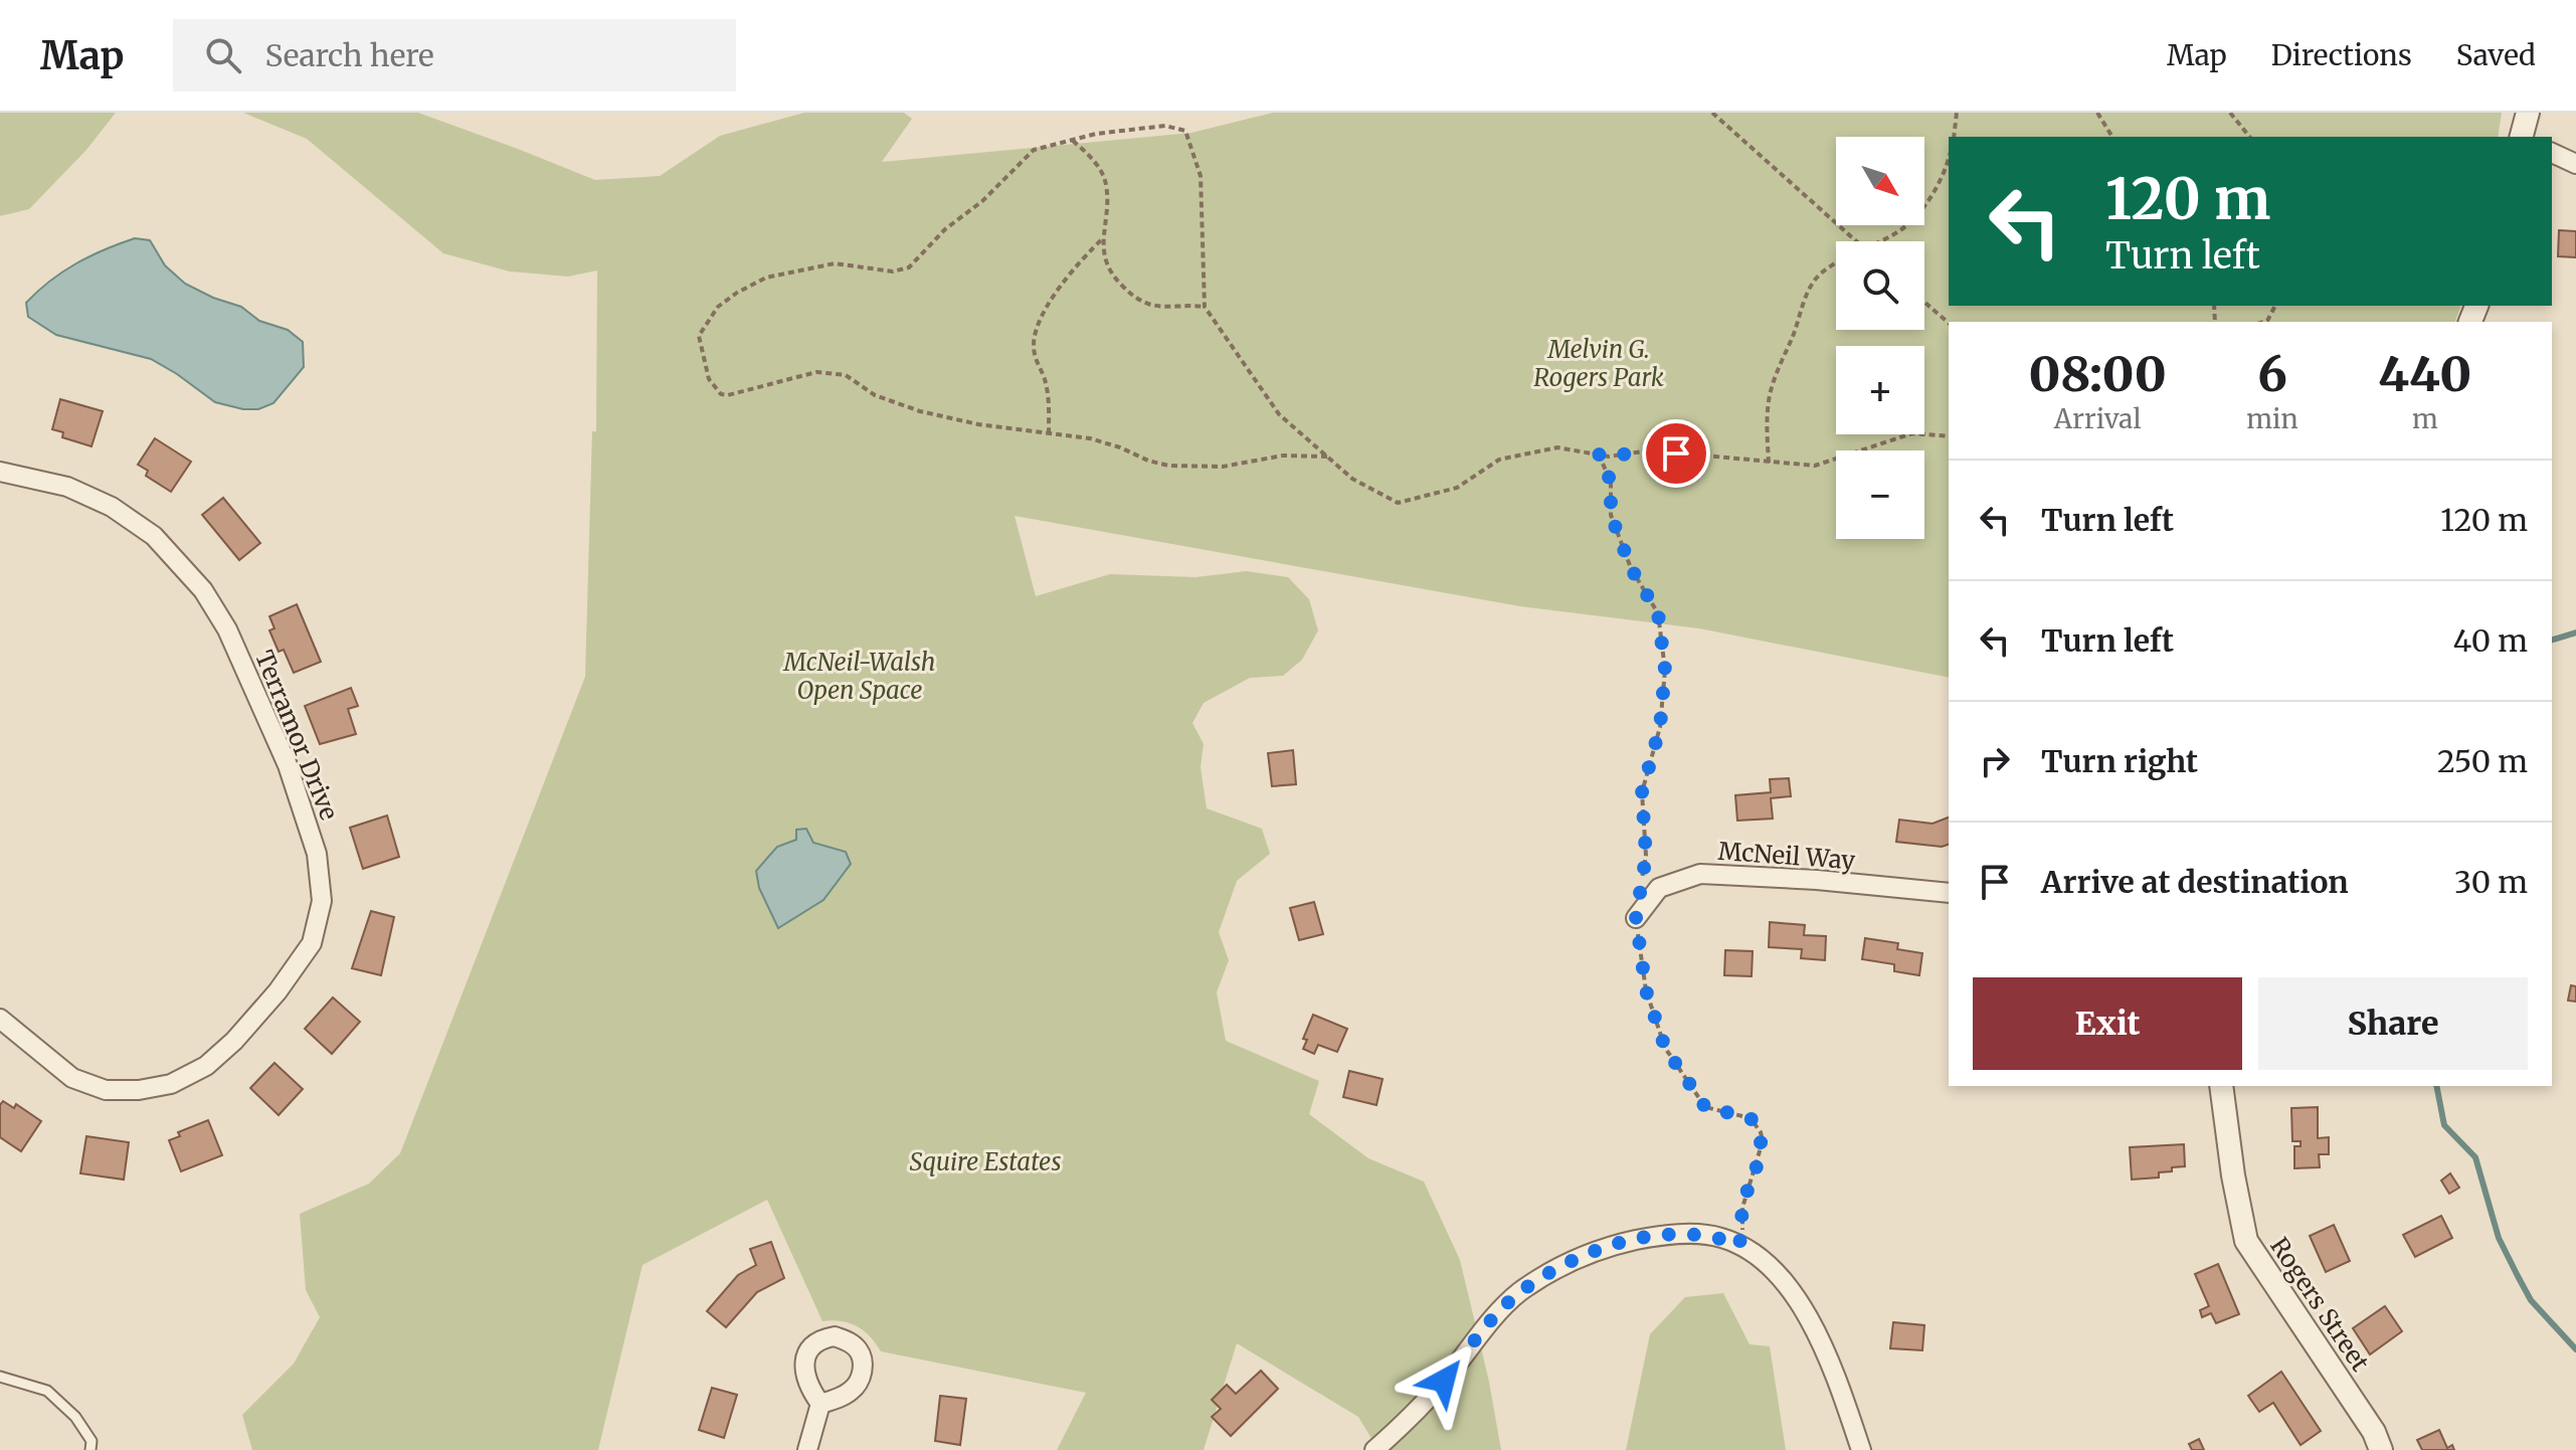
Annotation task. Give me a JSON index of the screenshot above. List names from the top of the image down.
{
  "streets": {
    "street": ["Terramor Drive", "McNeil Way", "Rogers Street"]
  },
  "parks": ["Melvin G. Rogers Park", "McNeil-Walsh Open Space", "Squire Estates"],
  "north": "bottom right",
  "page": {
    "header": "Map",
    "search": "Search here",
    "nav": ["Map", "Directions", "Saved"],
    "map_buttons": ["+", "−"],
    "turn": ["120 m", "Turn left"],
    "eta": [
      "08:00",
      "Arrival",
      "6",
      "min",
      "440",
      "m"
    ],
    "list": [
      {
        "name": "Turn left",
        "value": "120 m"
      },
      {
        "name": "Turn left",
        "value": "40 m"
      },
      {
        "name": "Turn right",
        "value": "250 m"
      },
      {
        "name": "Arrive at destination",
        "value": "30 m"
      }
    ],
    "buttons": ["Exit", "Share"]
  }
}
